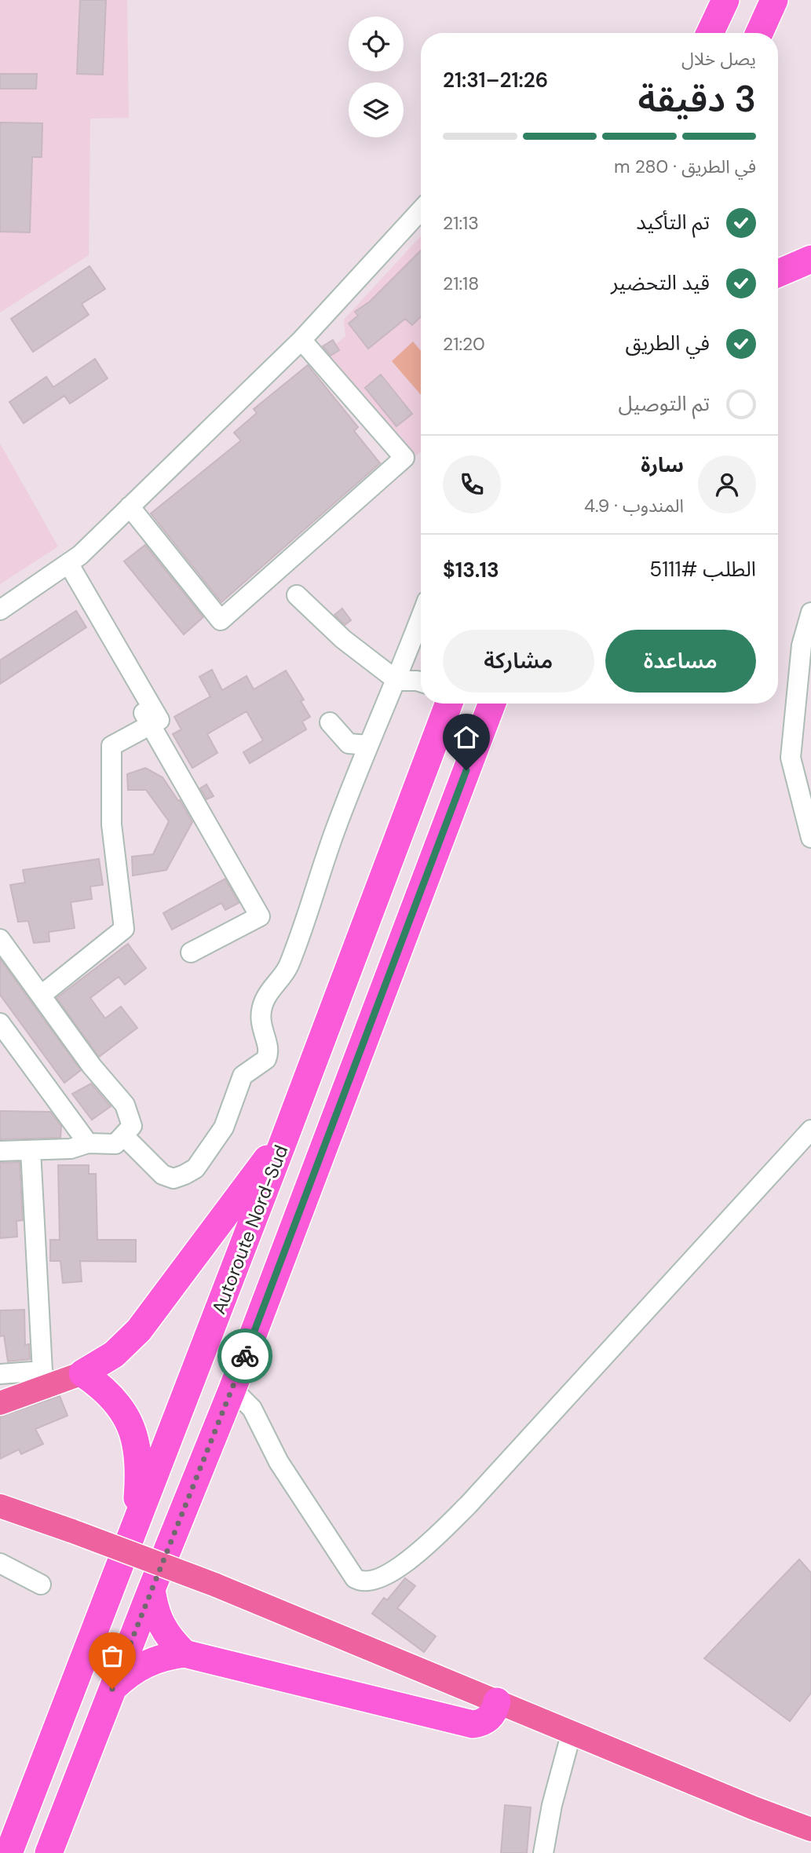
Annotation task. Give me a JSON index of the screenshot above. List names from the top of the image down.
{
  "streets": {
    "highway": ["Autoroute Nord-Sud"]
  },
  "page": {
    "heading": ["3 دقيقة", "يصل خلال", "21:26–21:31"],
    "panel": [
      "سارة",
      "المندوب · 4.9",
      "الطلب #5111",
      "$13.13"
    ],
    "bar": "في الطريق · 280 m",
    "list": [
      ["تم التأكيد", "21:13"],
      ["قيد التحضير", "21:18"],
      ["في الطريق", "21:20"],
      "تم التوصيل"
    ],
    "buttons": ["مساعدة", "مشاركة"]
  }
}
